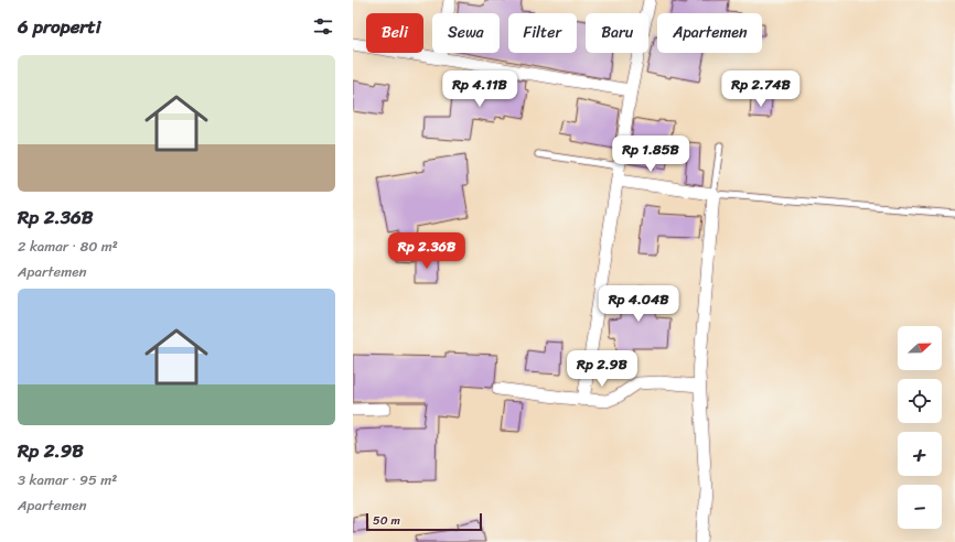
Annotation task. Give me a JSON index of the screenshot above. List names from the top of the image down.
{
  "scale_bar": "50 m",
  "north": "right",
  "page": {
    "heading": "6 properti",
    "chip": [
      "Beli",
      "Sewa",
      "Filter",
      "Baru",
      "Apartemen"
    ],
    "list": [
      {
        "name": "Rp 2.36B",
        "note": "2 kamar · 80 m² · Apartemen"
      },
      {
        "name": "Rp 2.9B",
        "note": "3 kamar · 95 m² · Apartemen"
      }
    ],
    "price": [
      "Rp 4.11B",
      "Rp 2.74B",
      "Rp 1.85B",
      "Rp 2.36B",
      "Rp 4.04B",
      "Rp 2.9B"
    ],
    "map_buttons": ["+", "−"],
    "scale": "50 m"
  }
}
